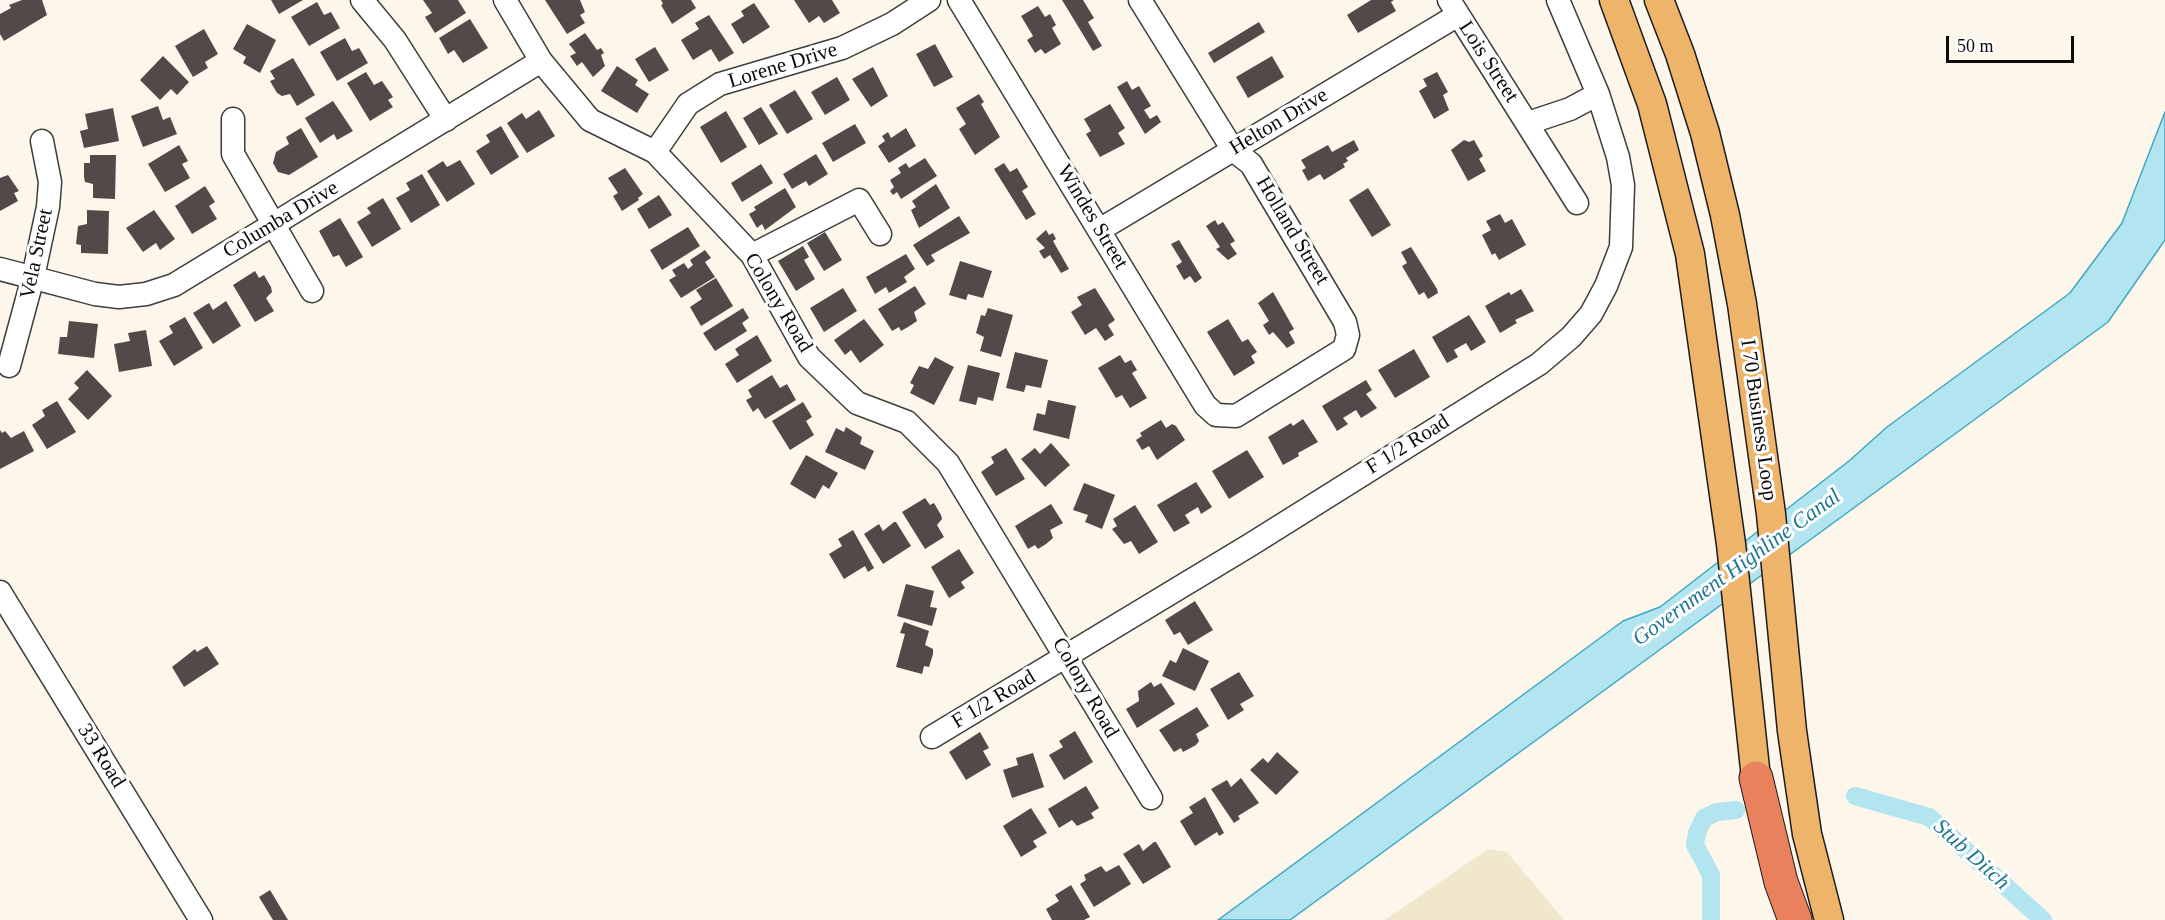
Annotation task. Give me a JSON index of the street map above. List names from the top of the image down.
{
  "streets": {
    "main road": ["I 70 Business Loop"],
    "street": [
      "Lois Street",
      "Lorene Drive",
      "Helton Drive",
      "Windes Street",
      "Columba Drive",
      "Holland Street",
      "Vela Street",
      "Colony Road",
      "F 1/2 Road",
      "33 Road"
    ]
  },
  "crossings": [
    ["Lois Street", "Helton Drive"],
    ["Lois Street", "F 1/2 Road"],
    ["Lorene Drive", "Colony Road"],
    ["Helton Drive", "Windes Street"],
    ["Helton Drive", "Holland Street"],
    ["Windes Street", "Holland Street"],
    ["Columba Drive", "Vela Street"],
    ["Columba Drive", "Colony Road"],
    ["Colony Road", "F 1/2 Road"]
  ],
  "water": ["Government Highline Canal", "Stub Ditch"],
  "scale_bar": "50 m"
}
